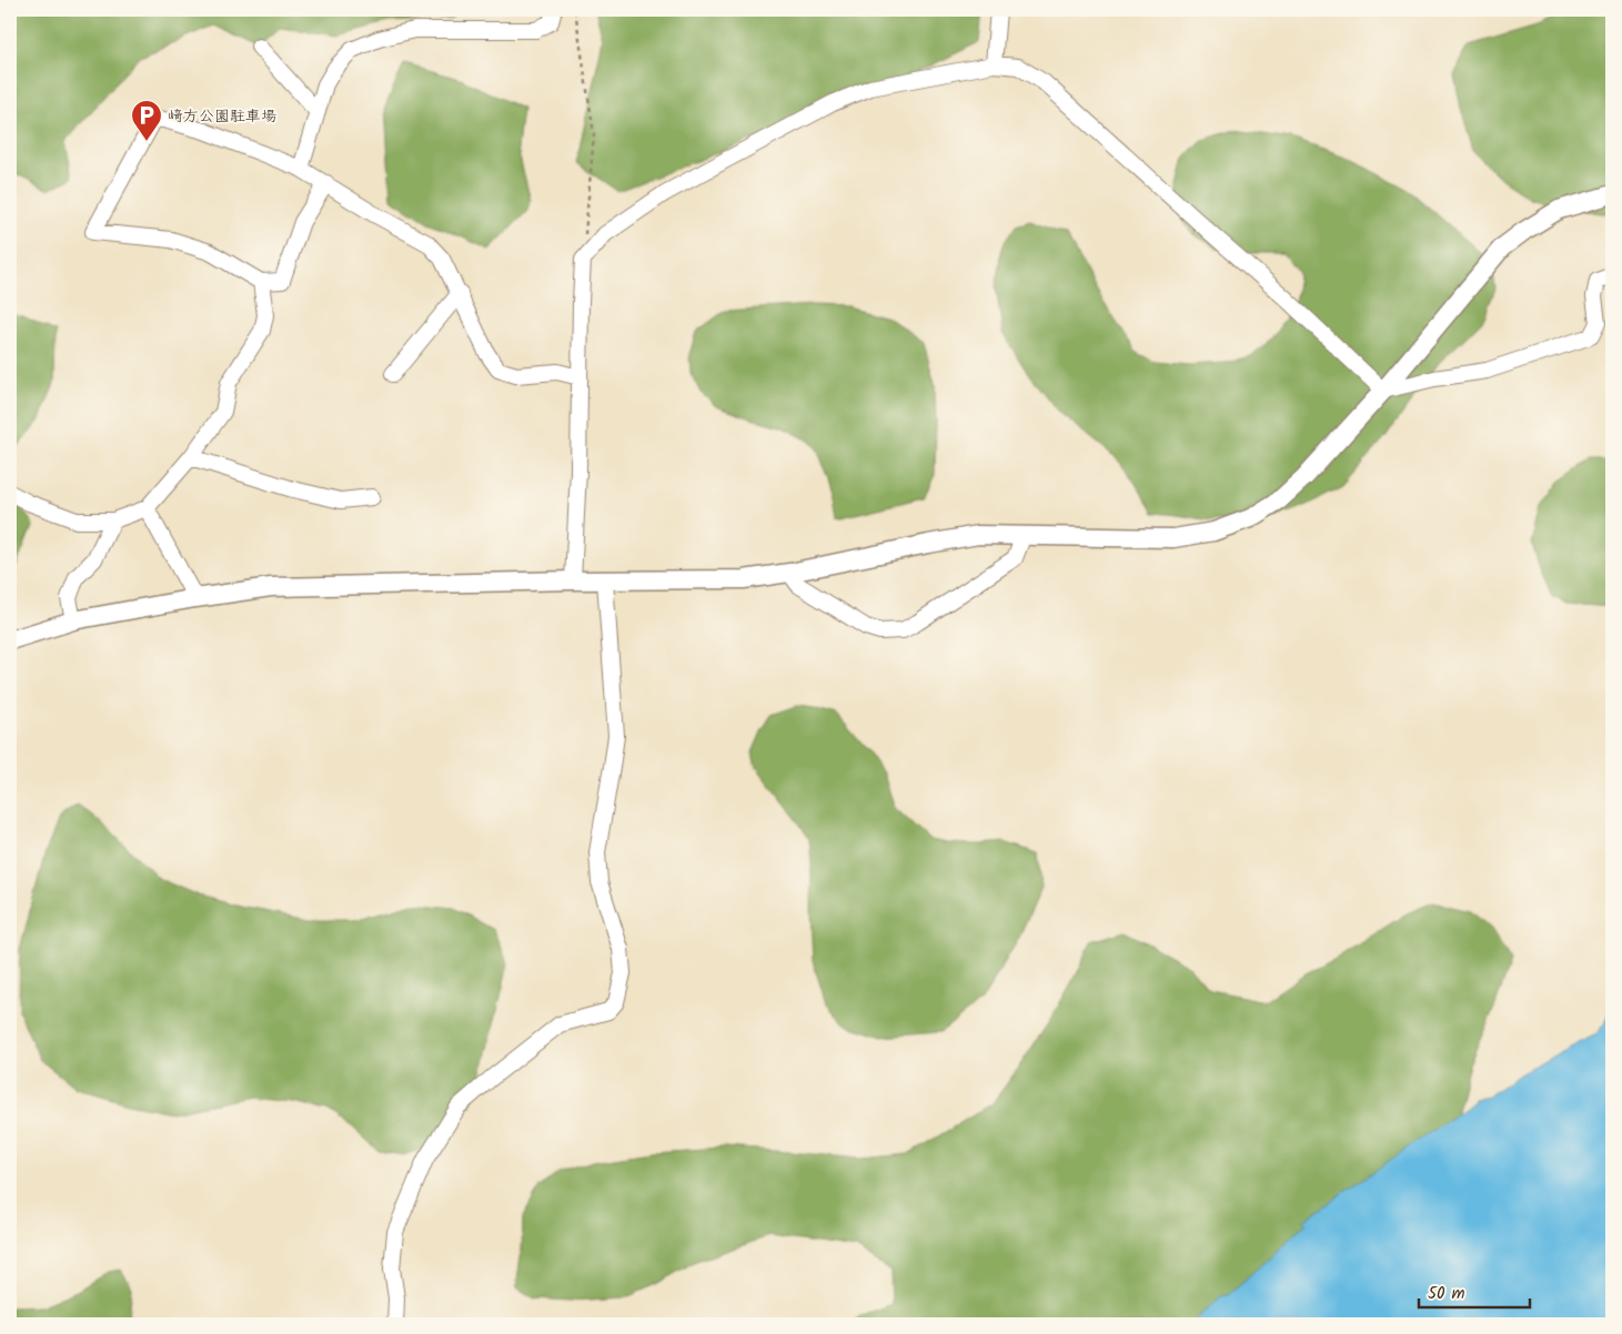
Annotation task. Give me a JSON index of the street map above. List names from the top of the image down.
{
  "places": {
    "parking": ["﨑方公園駐車場"]
  },
  "scale_bar": "50 m"
}
